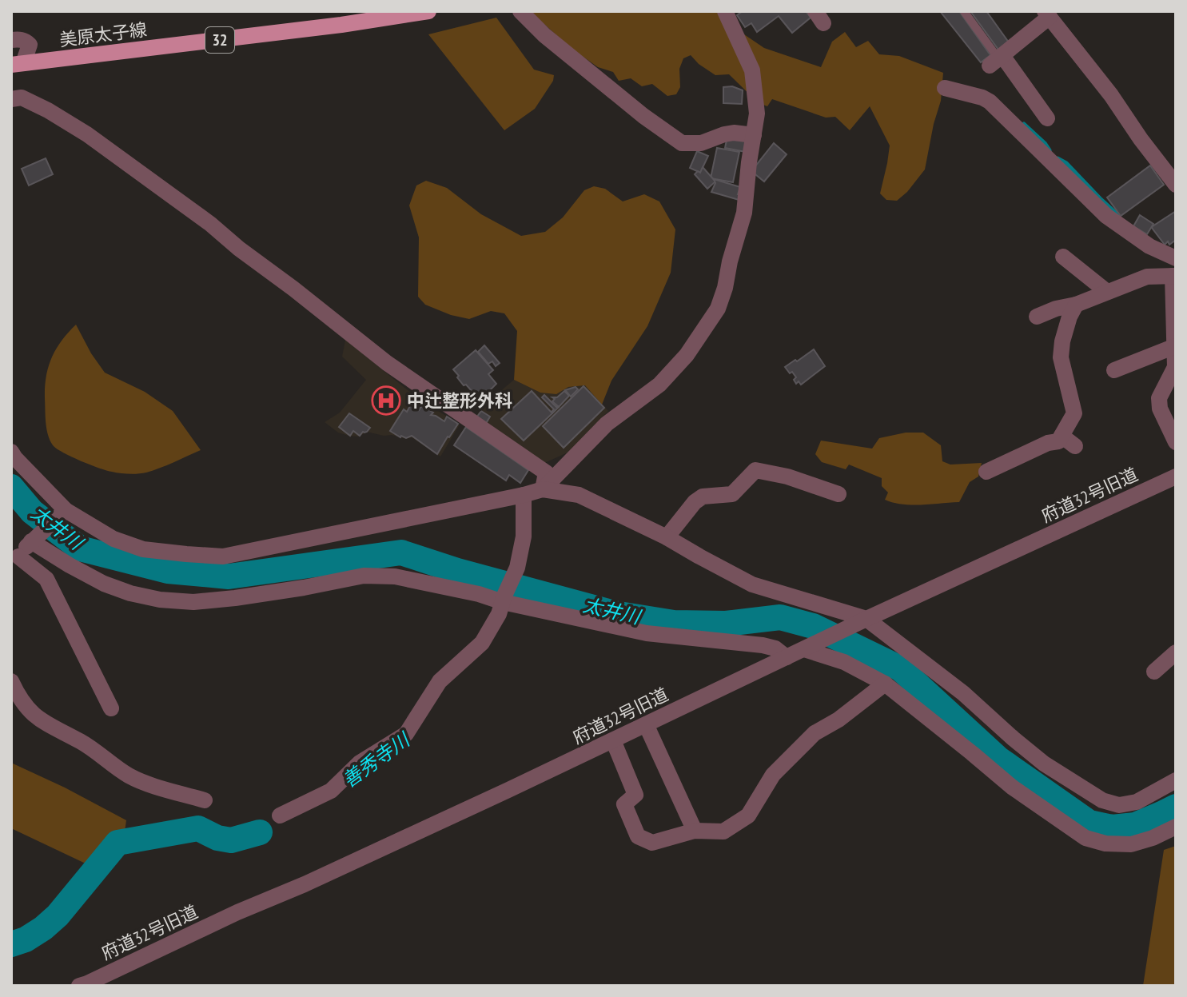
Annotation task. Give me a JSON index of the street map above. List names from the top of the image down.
{
  "streets": {
    "main road": ["美原太子線", "32"],
    "street": ["府道32号旧道"]
  },
  "water": ["太井川", "善秀寺川"],
  "places": {
    "hospital": ["中辻整形外科"]
  }
}
